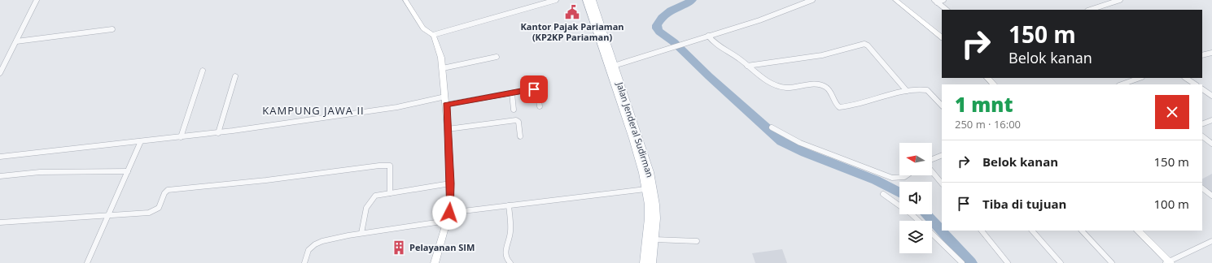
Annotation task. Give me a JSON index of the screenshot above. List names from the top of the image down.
{
  "streets": {
    "main road": ["Jalan Jenderal Sudirman"]
  },
  "districts": ["KAMPUNG JAWA II"],
  "places": {
    "public building": ["Kantor Pajak Pariaman (KP2KP Pariaman)"],
    "building": ["Pelayanan SIM"]
  },
  "north": "left",
  "page": {
    "turn": ["150 m", "Belok kanan"],
    "heading": ["1 mnt", "250 m · 16:00"],
    "list": [
      {
        "name": "Belok kanan",
        "value": "150 m"
      },
      {
        "name": "Tiba di tujuan",
        "value": "100 m"
      }
    ]
  }
}
